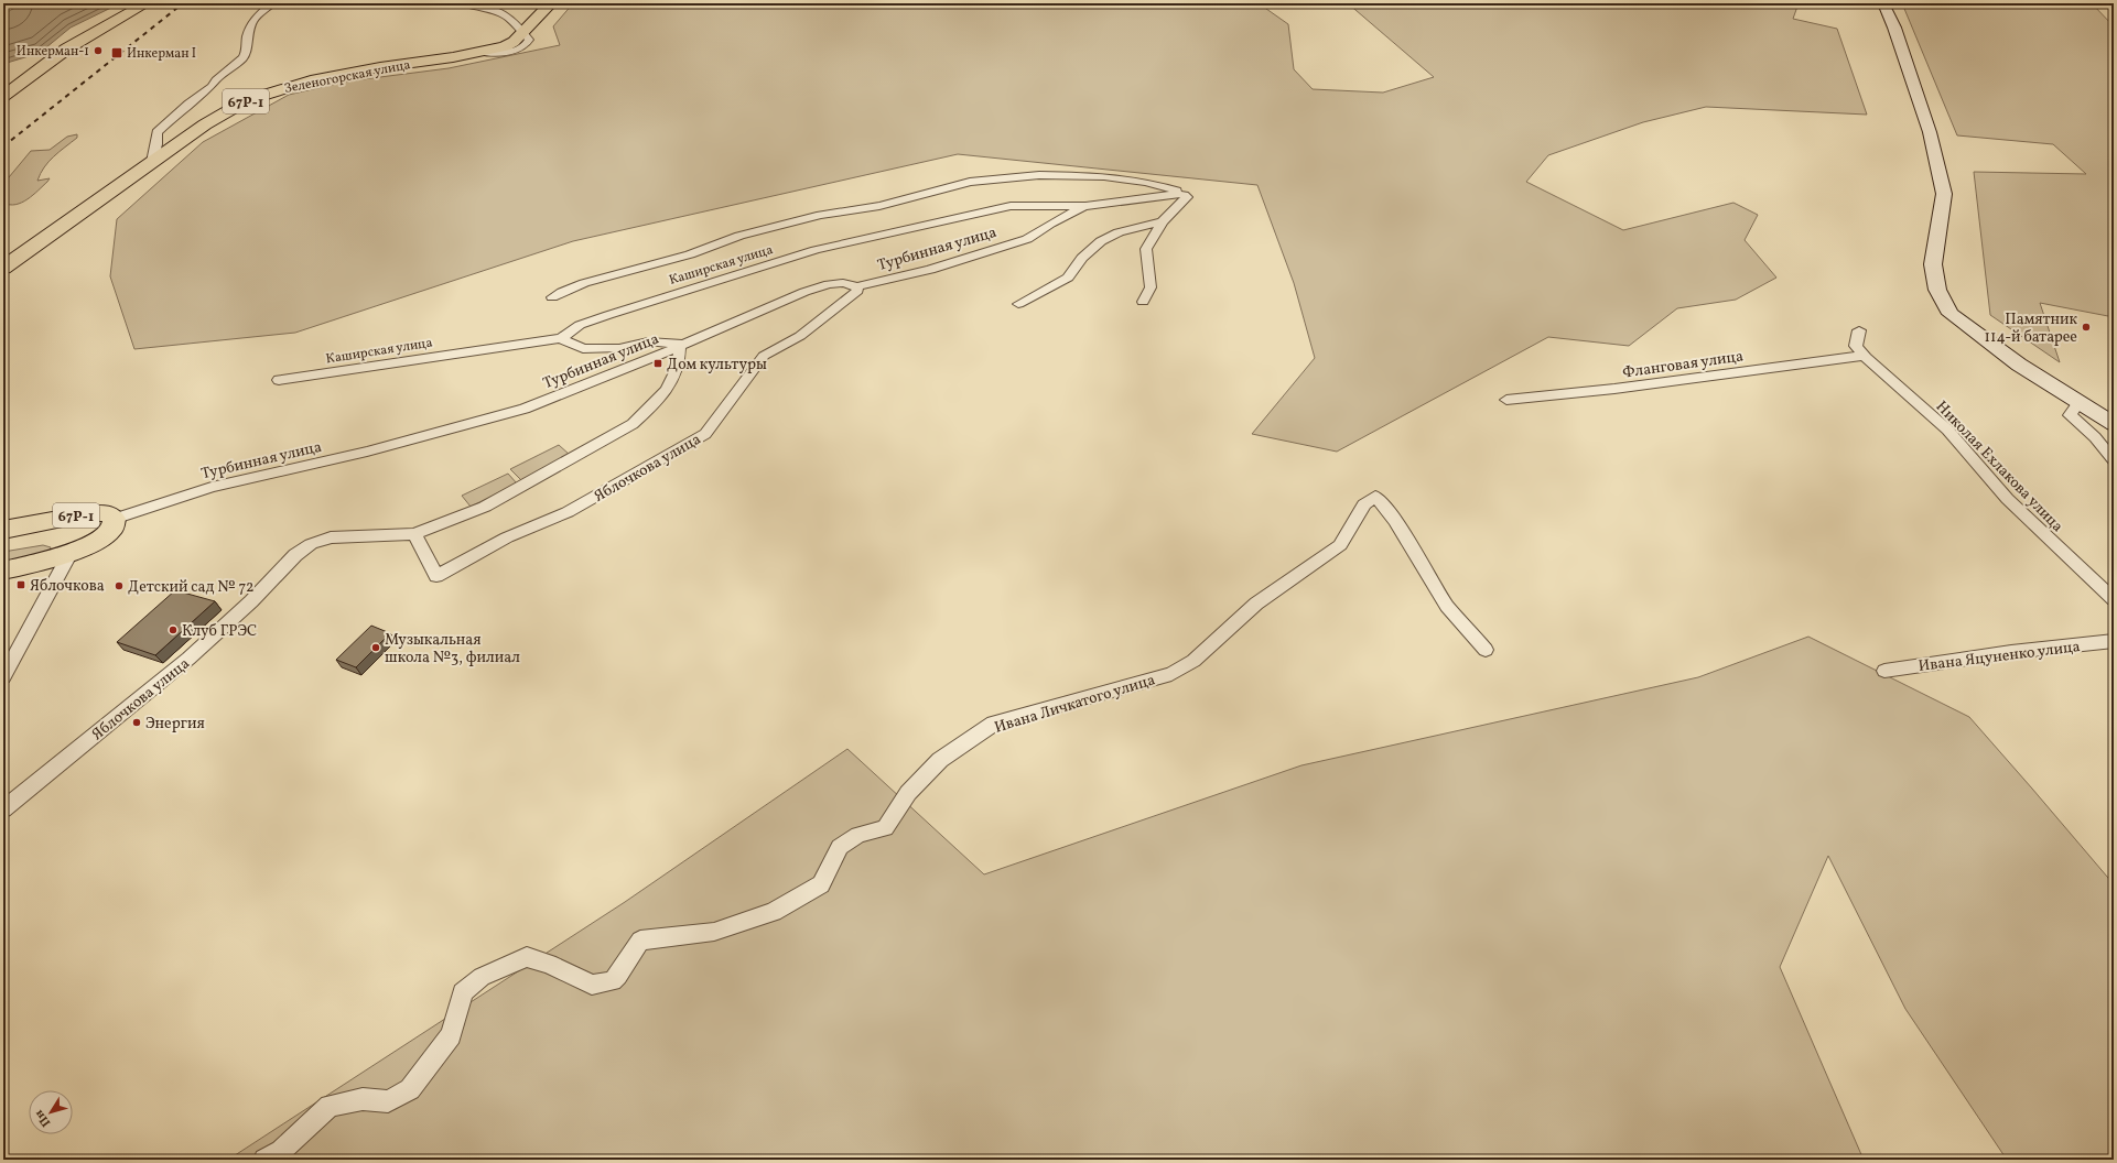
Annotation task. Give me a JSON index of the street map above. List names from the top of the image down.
{
  "streets": {
    "main road": ["Зеленогорская улица", "67Р-1"],
    "street": [
      "Турбинная улица",
      "Каширская улица",
      "Фланговая улица",
      "Николая Ехлакова улица",
      "Яблочкова улица",
      "Ивана Яцуненко улица",
      "Ивана Личкатого улица"
    ]
  },
  "crossings": [
    ["Зеленогорская улица", "67Р-1"],
    ["67Р-1", "Турбинная улица"],
    ["Турбинная улица", "Каширская улица"],
    ["Турбинная улица", "Яблочкова улица"],
    ["Фланговая улица", "Николая Ехлакова улица"]
  ],
  "places": {
    "other": [
      "Инкерман-1",
      "Памятник 114-й батарее",
      "Детский сад № 72",
      "Клуб ГРЭС",
      "Музыкальная школа №3, филиал",
      "Энергия"
    ],
    "transit": ["Инкерман I", "Дом культуры", "Яблочкова"]
  },
  "north": "bottom left"
}
